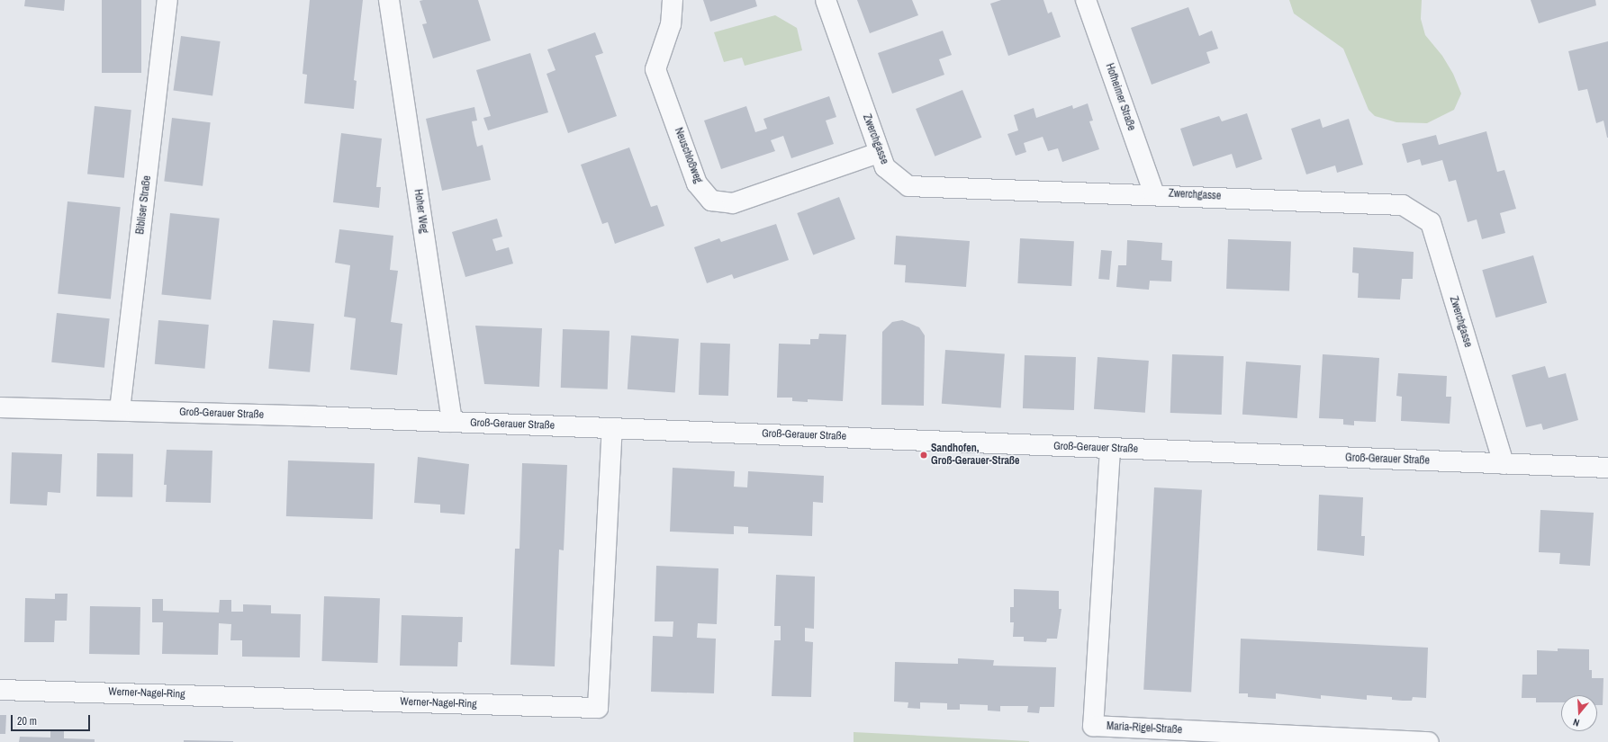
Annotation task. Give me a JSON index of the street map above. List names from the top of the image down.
{
  "streets": {
    "street": [
      "Hofheimer Straße",
      "Zwerchgasse",
      "Neuschloßweg",
      "Bibliser Straße",
      "Hoher Weg",
      "Groß-Gerauer Straße",
      "Werner-Nagel-Ring",
      "Maria-Rigel-Straße"
    ]
  },
  "crossings": [
    ["Hofheimer Straße", "Zwerchgasse"],
    ["Zwerchgasse", "Neuschloßweg"],
    ["Zwerchgasse", "Groß-Gerauer Straße"],
    ["Bibliser Straße", "Groß-Gerauer Straße"],
    ["Hoher Weg", "Groß-Gerauer Straße"],
    ["Groß-Gerauer Straße", "Werner-Nagel-Ring"],
    ["Groß-Gerauer Straße", "Maria-Rigel-Straße"]
  ],
  "places": ["Sandhofen, Groß-Gerauer-Straße"],
  "scale_bar": "20 m",
  "north": "bottom"
}
